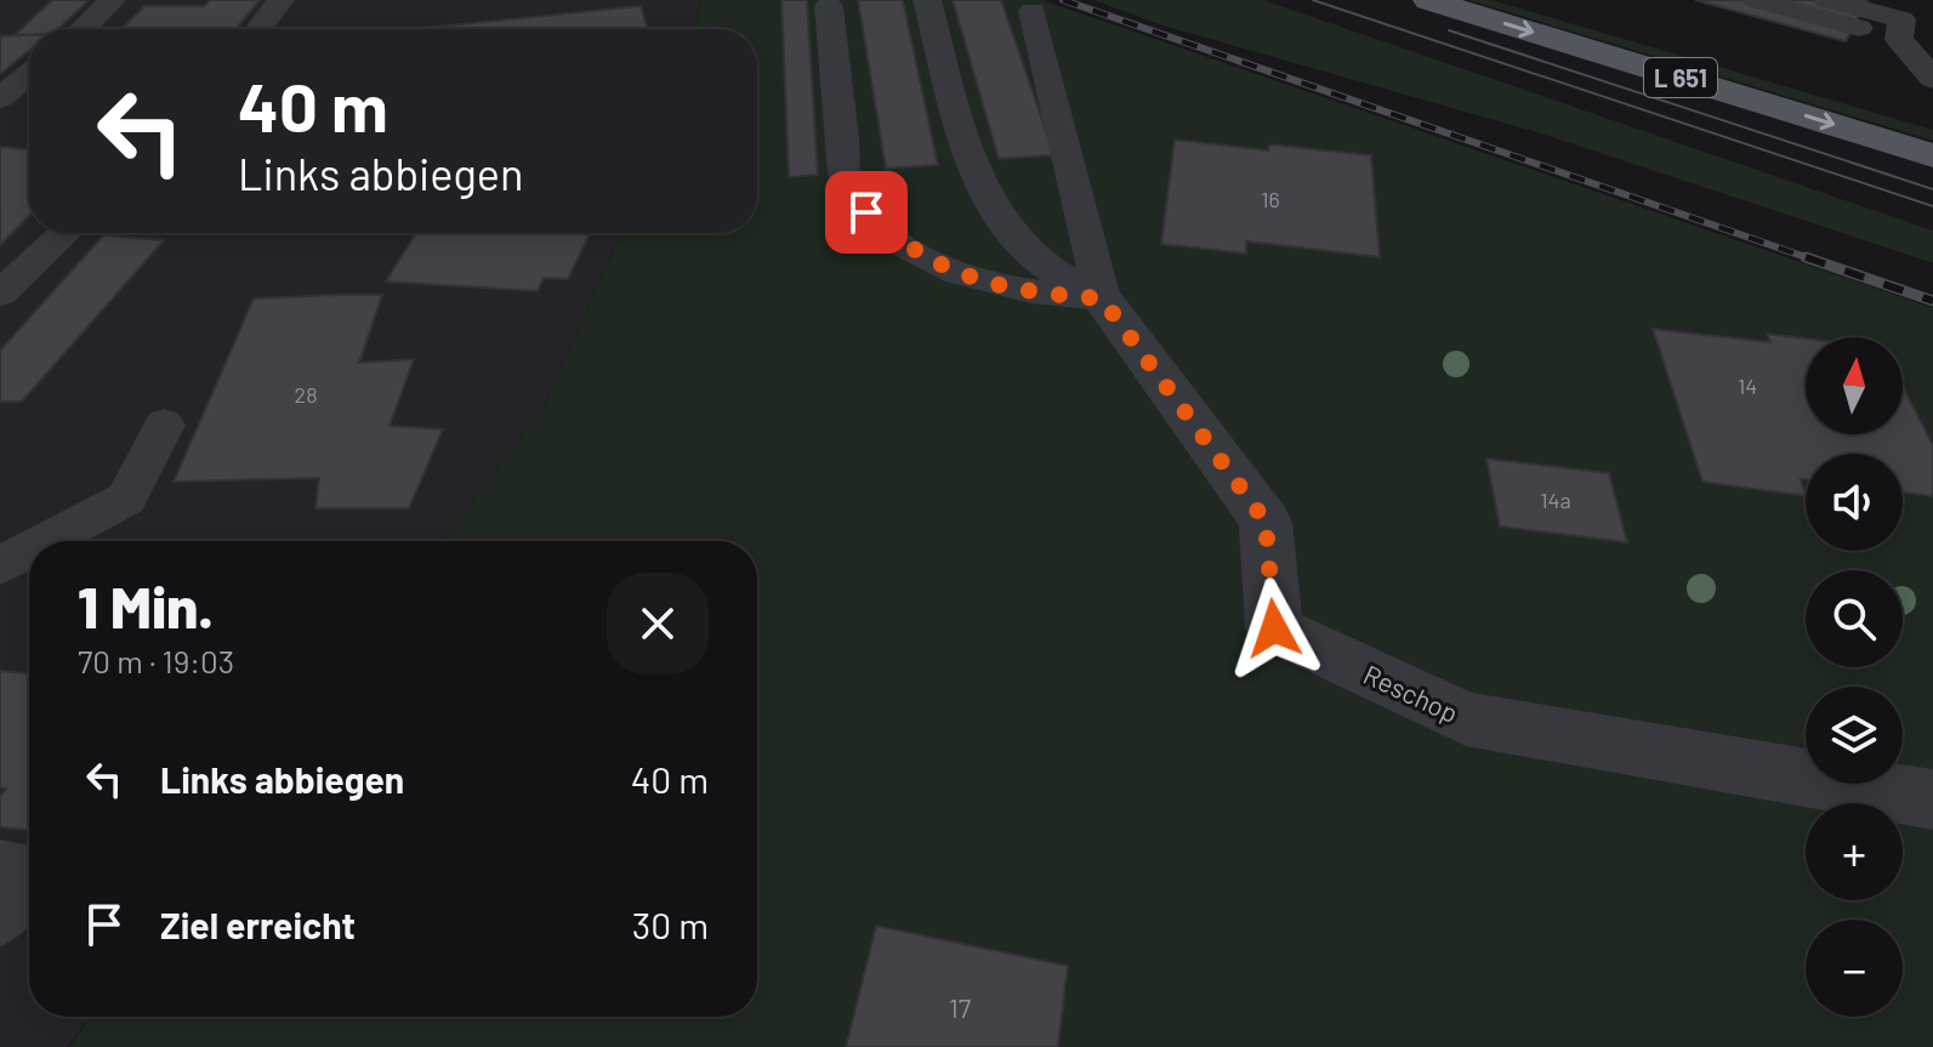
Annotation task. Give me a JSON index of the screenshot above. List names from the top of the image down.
{
  "streets": {
    "main road": ["L 651"],
    "street": ["Reschop"]
  },
  "house_numbers": [
    "16",
    "14",
    "28",
    "14a",
    "17"
  ],
  "north": "top",
  "page": {
    "turn": ["40 m", "Links abbiegen"],
    "map_buttons": ["+", "−"],
    "heading": ["1 Min.", "70 m · 19:03"],
    "list": [
      {
        "name": "Links abbiegen",
        "value": "40 m"
      },
      {
        "name": "Ziel erreicht",
        "value": "30 m"
      }
    ]
  }
}
